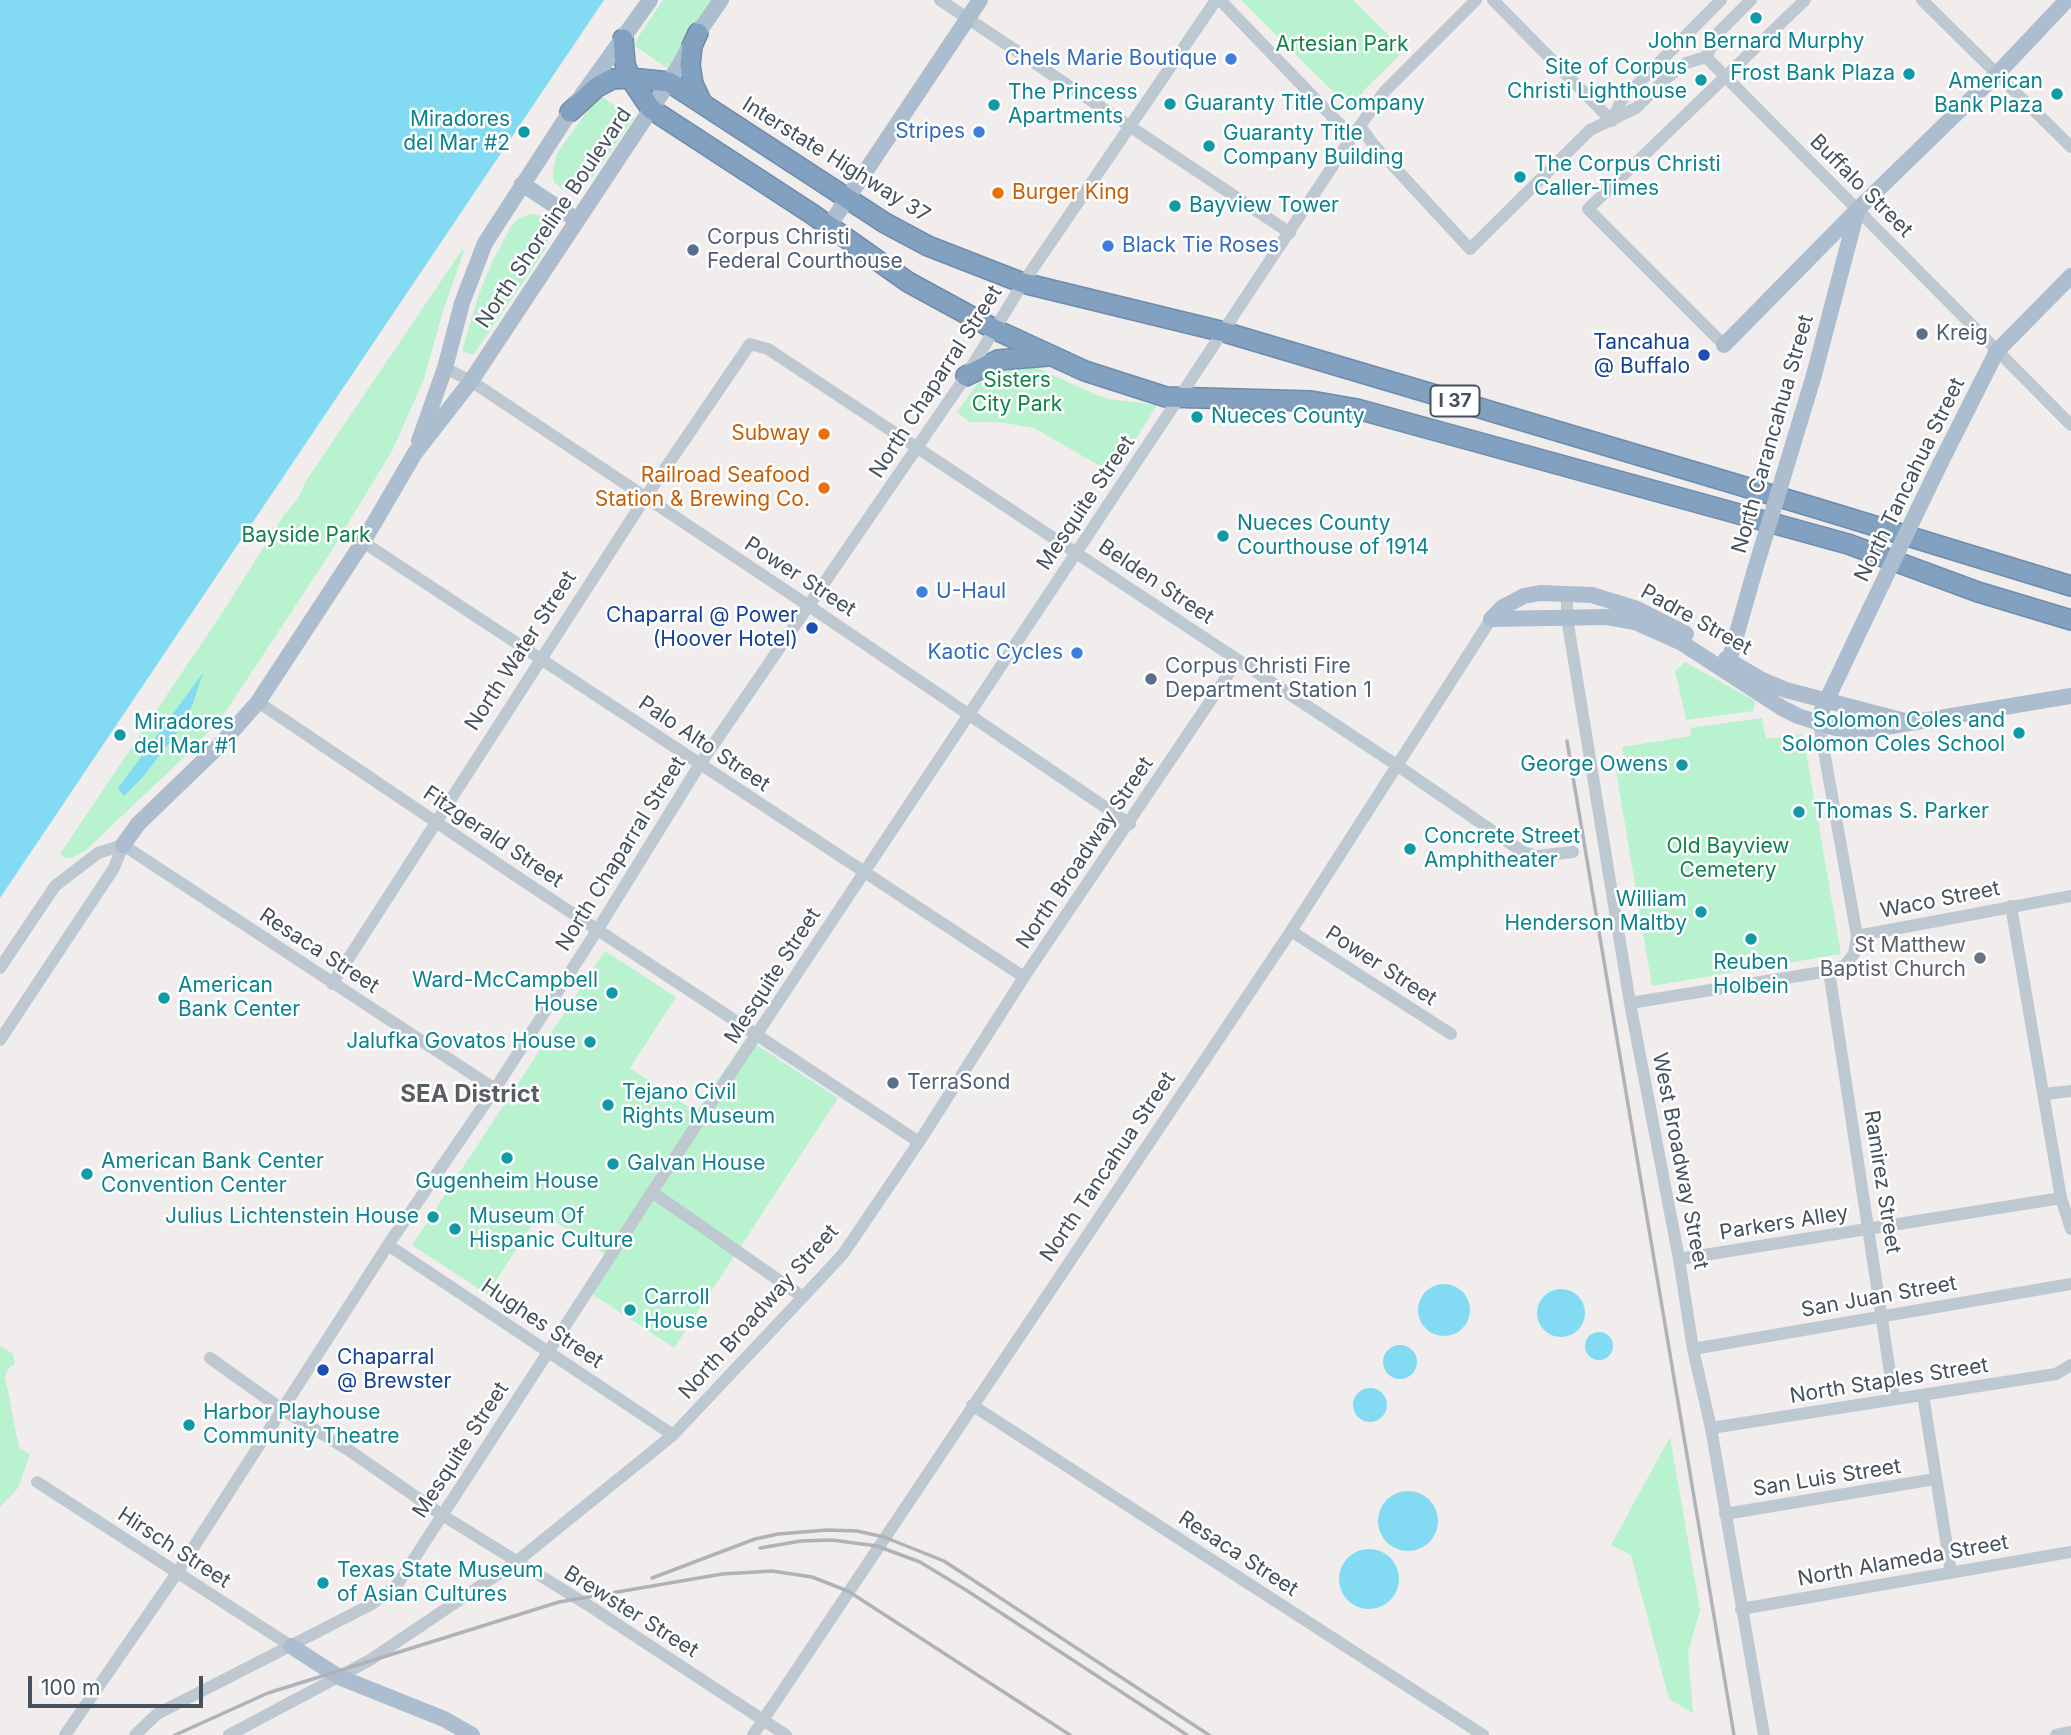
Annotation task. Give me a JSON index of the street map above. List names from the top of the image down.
{
  "streets": {
    "highway": ["Interstate Highway 37", "I 37"],
    "main road": [
      "North Shoreline Boulevard",
      "North Carancahua Street",
      "North Tancahua Street",
      "Padre Street"
    ],
    "street": [
      "Buffalo Street",
      "North Chaparral Street",
      "Mesquite Street",
      "Power Street",
      "Belden Street",
      "North Water Street",
      "Palo Alto Street",
      "Fitzgerald Street",
      "North Broadway Street",
      "Waco Street",
      "Resaca Street",
      "West Broadway Street",
      "Ramirez Street",
      "Parkers Alley",
      "San Juan Street",
      "Hughes Street",
      "North Staples Street",
      "San Luis Street",
      "Hirsch Street",
      "North Alameda Street",
      "Brewster Street"
    ]
  },
  "crossings": [
    ["Interstate Highway 37", "North Shoreline Boulevard"],
    ["Interstate Highway 37", "North Chaparral Street"],
    ["Interstate Highway 37", "I 37"],
    ["Interstate Highway 37", "Mesquite Street"],
    ["Buffalo Street", "North Carancahua Street"],
    ["Buffalo Street", "North Tancahua Street"],
    ["North Shoreline Boulevard", "Power Street"],
    ["North Shoreline Boulevard", "Palo Alto Street"],
    ["North Shoreline Boulevard", "Fitzgerald Street"],
    ["North Shoreline Boulevard", "Resaca Street"],
    ["North Chaparral Street", "Power Street"],
    ["North Chaparral Street", "Belden Street"],
    ["North Chaparral Street", "Palo Alto Street"],
    ["North Chaparral Street", "Fitzgerald Street"],
    ["North Chaparral Street", "Resaca Street"],
    ["North Chaparral Street", "Hughes Street"],
    ["North Chaparral Street", "Hirsch Street"],
    ["North Chaparral Street", "Brewster Street"],
    ["I 37", "Mesquite Street"],
    ["North Carancahua Street", "Padre Street"],
    ["North Tancahua Street", "Power Street"],
    ["North Tancahua Street", "Belden Street"],
    ["North Tancahua Street", "Padre Street"],
    ["North Tancahua Street", "Resaca Street"],
    ["North Tancahua Street", "Brewster Street"],
    ["Mesquite Street", "Power Street"],
    ["Mesquite Street", "Belden Street"],
    ["Mesquite Street", "Palo Alto Street"],
    ["Mesquite Street", "Fitzgerald Street"],
    ["Mesquite Street", "Hughes Street"],
    ["Mesquite Street", "Hirsch Street"],
    ["Mesquite Street", "Brewster Street"],
    ["Power Street", "North Water Street"],
    ["Power Street", "North Broadway Street"],
    ["Belden Street", "North Water Street"],
    ["Belden Street", "North Broadway Street"],
    ["Padre Street", "West Broadway Street"],
    ["North Water Street", "Palo Alto Street"],
    ["North Water Street", "Fitzgerald Street"],
    ["North Water Street", "Resaca Street"],
    ["Palo Alto Street", "North Broadway Street"],
    ["Fitzgerald Street", "North Broadway Street"],
    ["North Broadway Street", "Hughes Street"],
    ["North Broadway Street", "Brewster Street"],
    ["Waco Street", "West Broadway Street"],
    ["Waco Street", "Ramirez Street"],
    ["West Broadway Street", "Parkers Alley"],
    ["West Broadway Street", "San Juan Street"],
    ["West Broadway Street", "North Staples Street"],
    ["West Broadway Street", "San Luis Street"],
    ["West Broadway Street", "North Alameda Street"],
    ["Ramirez Street", "Parkers Alley"],
    ["Ramirez Street", "San Juan Street"],
    ["Ramirez Street", "North Staples Street"]
  ],
  "districts": ["SEA District"],
  "parks": [
    "Artesian Park",
    "Sisters City Park",
    "Bayside Park",
    "Old Bayview Cemetery"
  ],
  "places": [
    "John Bernard Murphy",
    "Chels Marie Boutique",
    "Frost Bank Plaza",
    "Site of Corpus Christi Lighthouse",
    "American Bank Plaza",
    "Guaranty Title Company",
    "The Princess Apartments",
    "Miradores del Mar #2",
    "Stripes",
    "Guaranty Title Company Building",
    "The Corpus Christi Caller-Times",
    "Burger King",
    "Bayview Tower",
    "Black Tie Roses",
    "Corpus Christi Federal Courthouse",
    "Kreig",
    "Tancahua @ Buffalo",
    "Nueces County",
    "Subway",
    "Railroad Seafood Station & Brewing Co.",
    "Nueces County Courthouse of 1914",
    "U-Haul",
    "Chaparral @ Power (Hoover Hotel)",
    "Kaotic Cycles",
    "Corpus Christi Fire Department Station 1",
    "Solomon Coles and Solomon Coles School",
    "Miradores del Mar #1",
    "George Owens",
    "Thomas S. Parker",
    "Concrete Street Amphitheater",
    "William Henderson Maltby",
    "Reuben Holbein",
    "St Matthew Baptist Church",
    "Ward-McCampbell House",
    "American Bank Center",
    "Jalufka Govatos House",
    "TerraSond",
    "Tejano Civil Rights Museum",
    "Gugenheim House",
    "Galvan House",
    "American Bank Center Convention Center",
    "Julius Lichtenstein House",
    "Museum Of Hispanic Culture",
    "Carroll House",
    "Chaparral @ Brewster",
    "Harbor Playhouse Community Theatre",
    "Texas State Museum of Asian Cultures"
  ],
  "scale_bar": "100 m"
}
